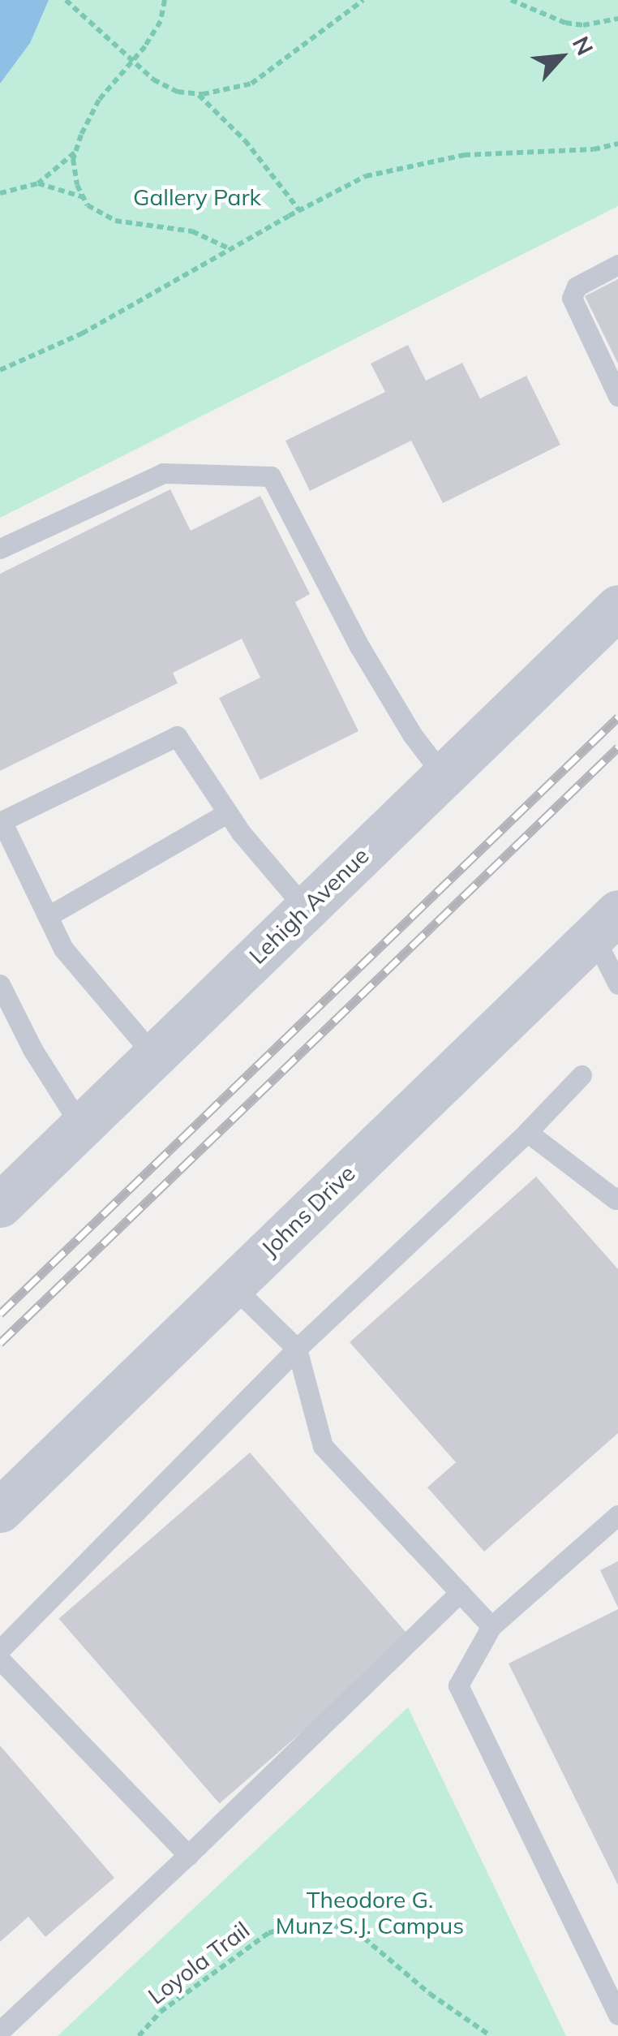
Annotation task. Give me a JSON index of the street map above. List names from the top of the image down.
{
  "streets": {
    "street": ["Lehigh Avenue", "Johns Drive"],
    "path": ["Loyola Trail"]
  },
  "parks": ["Gallery Park", "Theodore G. Munz S.J. Campus"],
  "north": "top right"
}
